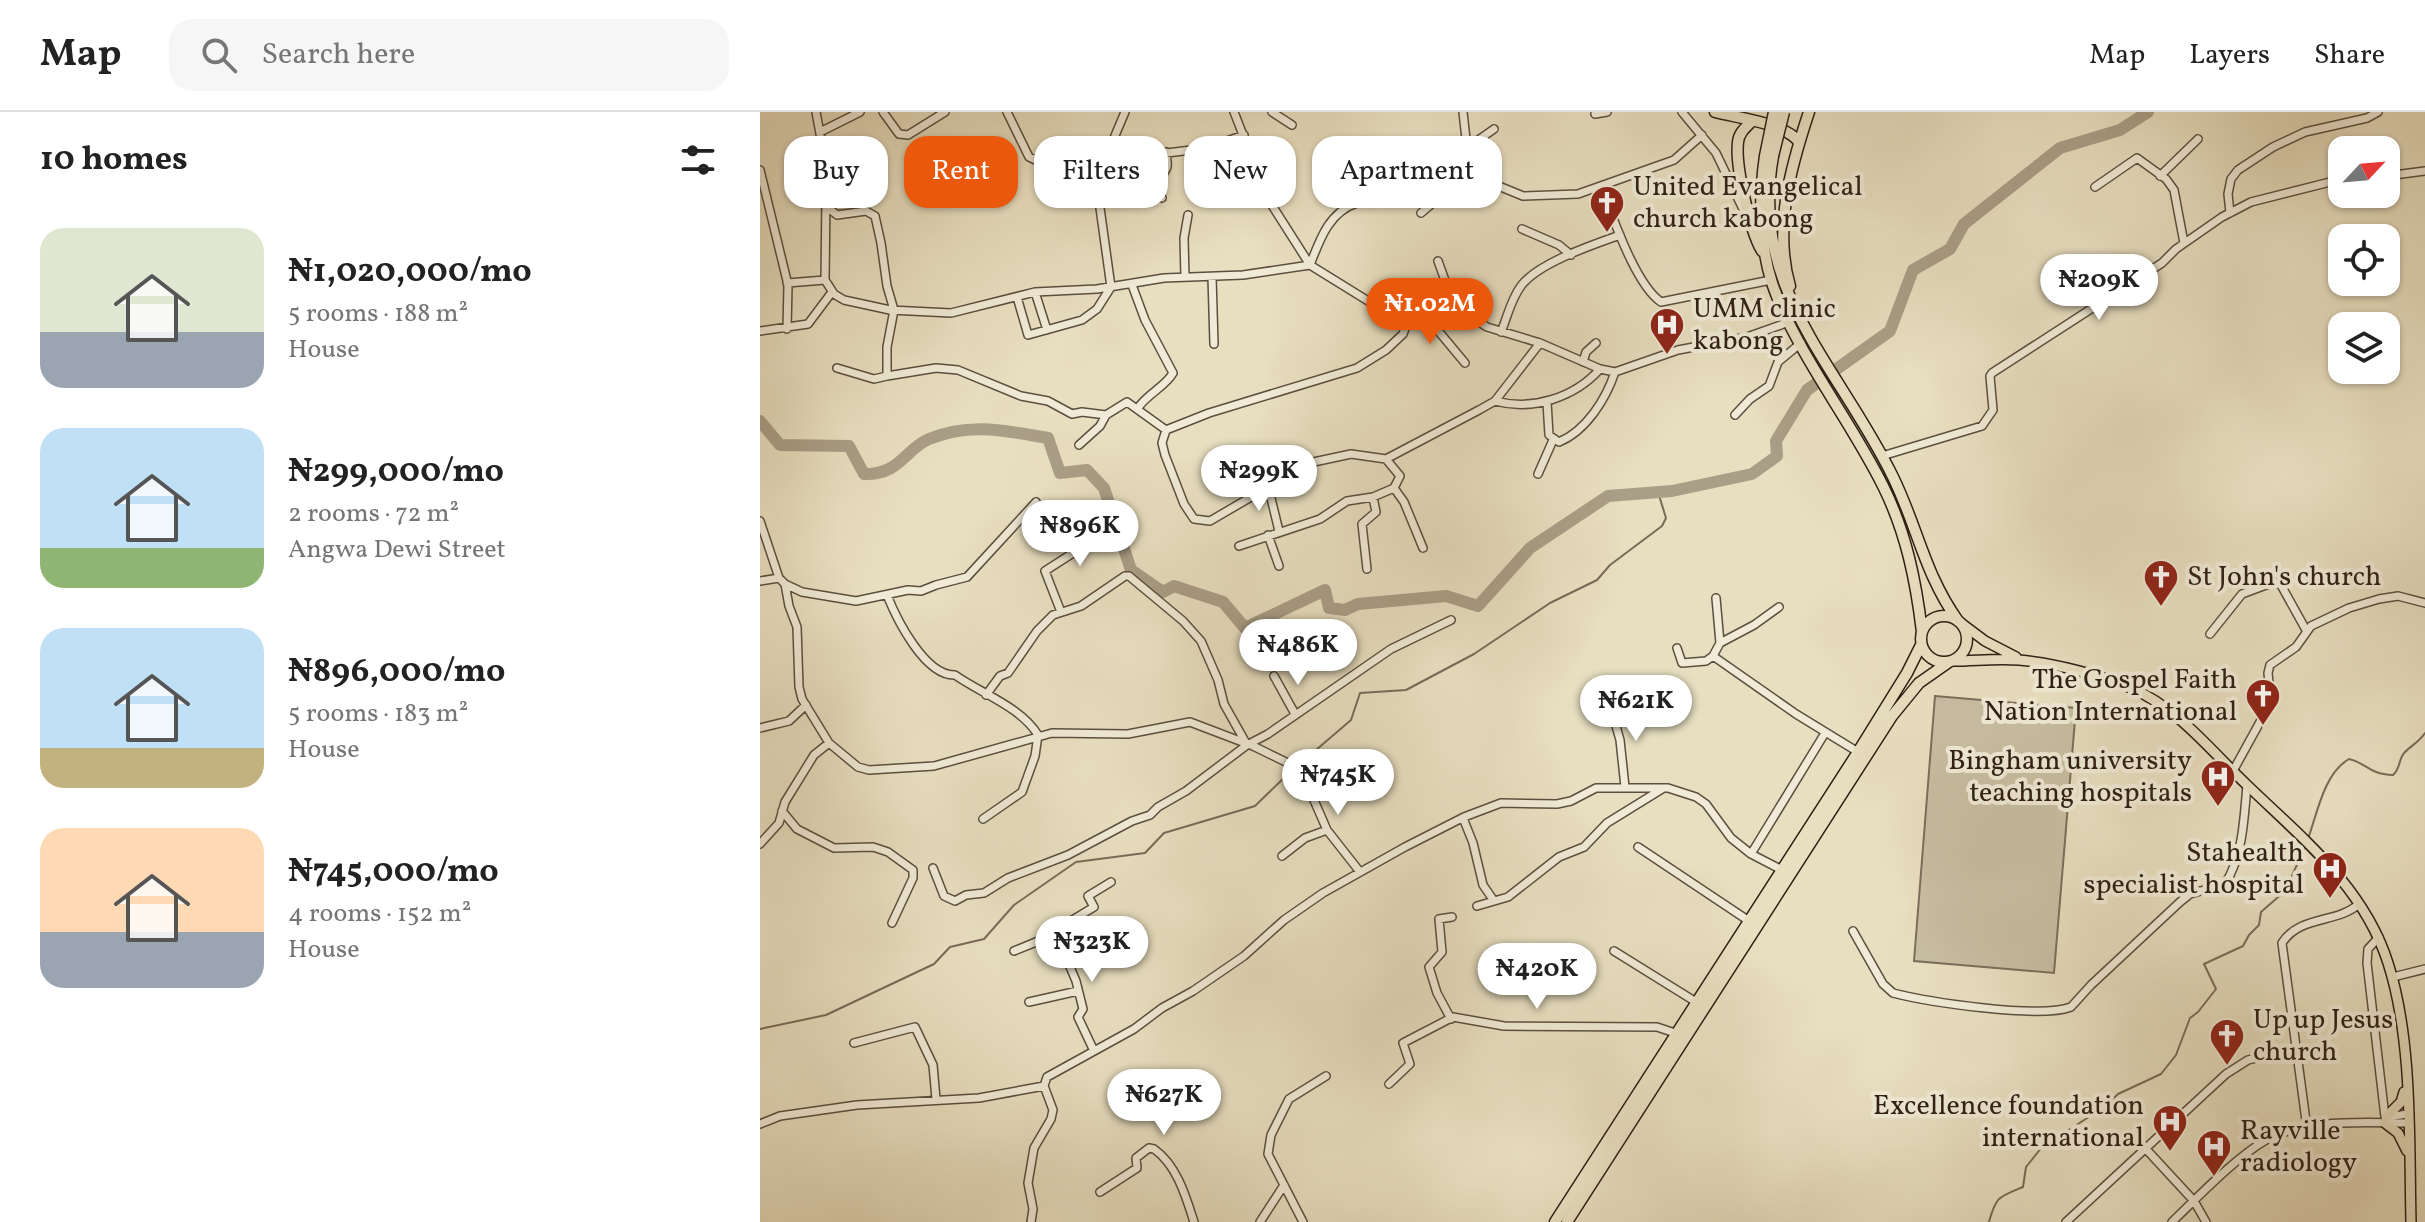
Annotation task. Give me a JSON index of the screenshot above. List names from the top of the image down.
{
  "places": {
    "church": [
      "United Evangelical church kabong",
      "St John's church",
      "The Gospel Faith Nation International",
      "Up up Jesus church"
    ],
    "hospital": [
      "UMM clinic kabong",
      "Bingham university teaching hospitals",
      "Stahealth specialist hospital",
      "Excellence foundation international",
      "Rayville radiology"
    ]
  },
  "north": "top right",
  "page": {
    "header": "Map",
    "search": "Search here",
    "nav": ["Map", "Layers", "Share"],
    "heading": "10 homes",
    "chip": [
      "Buy",
      "Rent",
      "Filters",
      "New",
      "Apartment"
    ],
    "list": [
      {
        "name": "₦1,020,000/mo",
        "note": "5 rooms · 188 m² · House"
      },
      {
        "name": "₦299,000/mo",
        "note": "2 rooms · 72 m² · Angwa Dewi Street"
      },
      {
        "name": "₦896,000/mo",
        "note": "5 rooms · 183 m² · House"
      },
      {
        "name": "₦745,000/mo",
        "note": "4 rooms · 152 m² · House"
      }
    ],
    "price": [
      "₦209K",
      "₦1.02M",
      "₦299K",
      "₦896K",
      "₦486K",
      "₦621K",
      "₦745K",
      "₦323K",
      "₦420K",
      "₦627K"
    ]
  }
}
